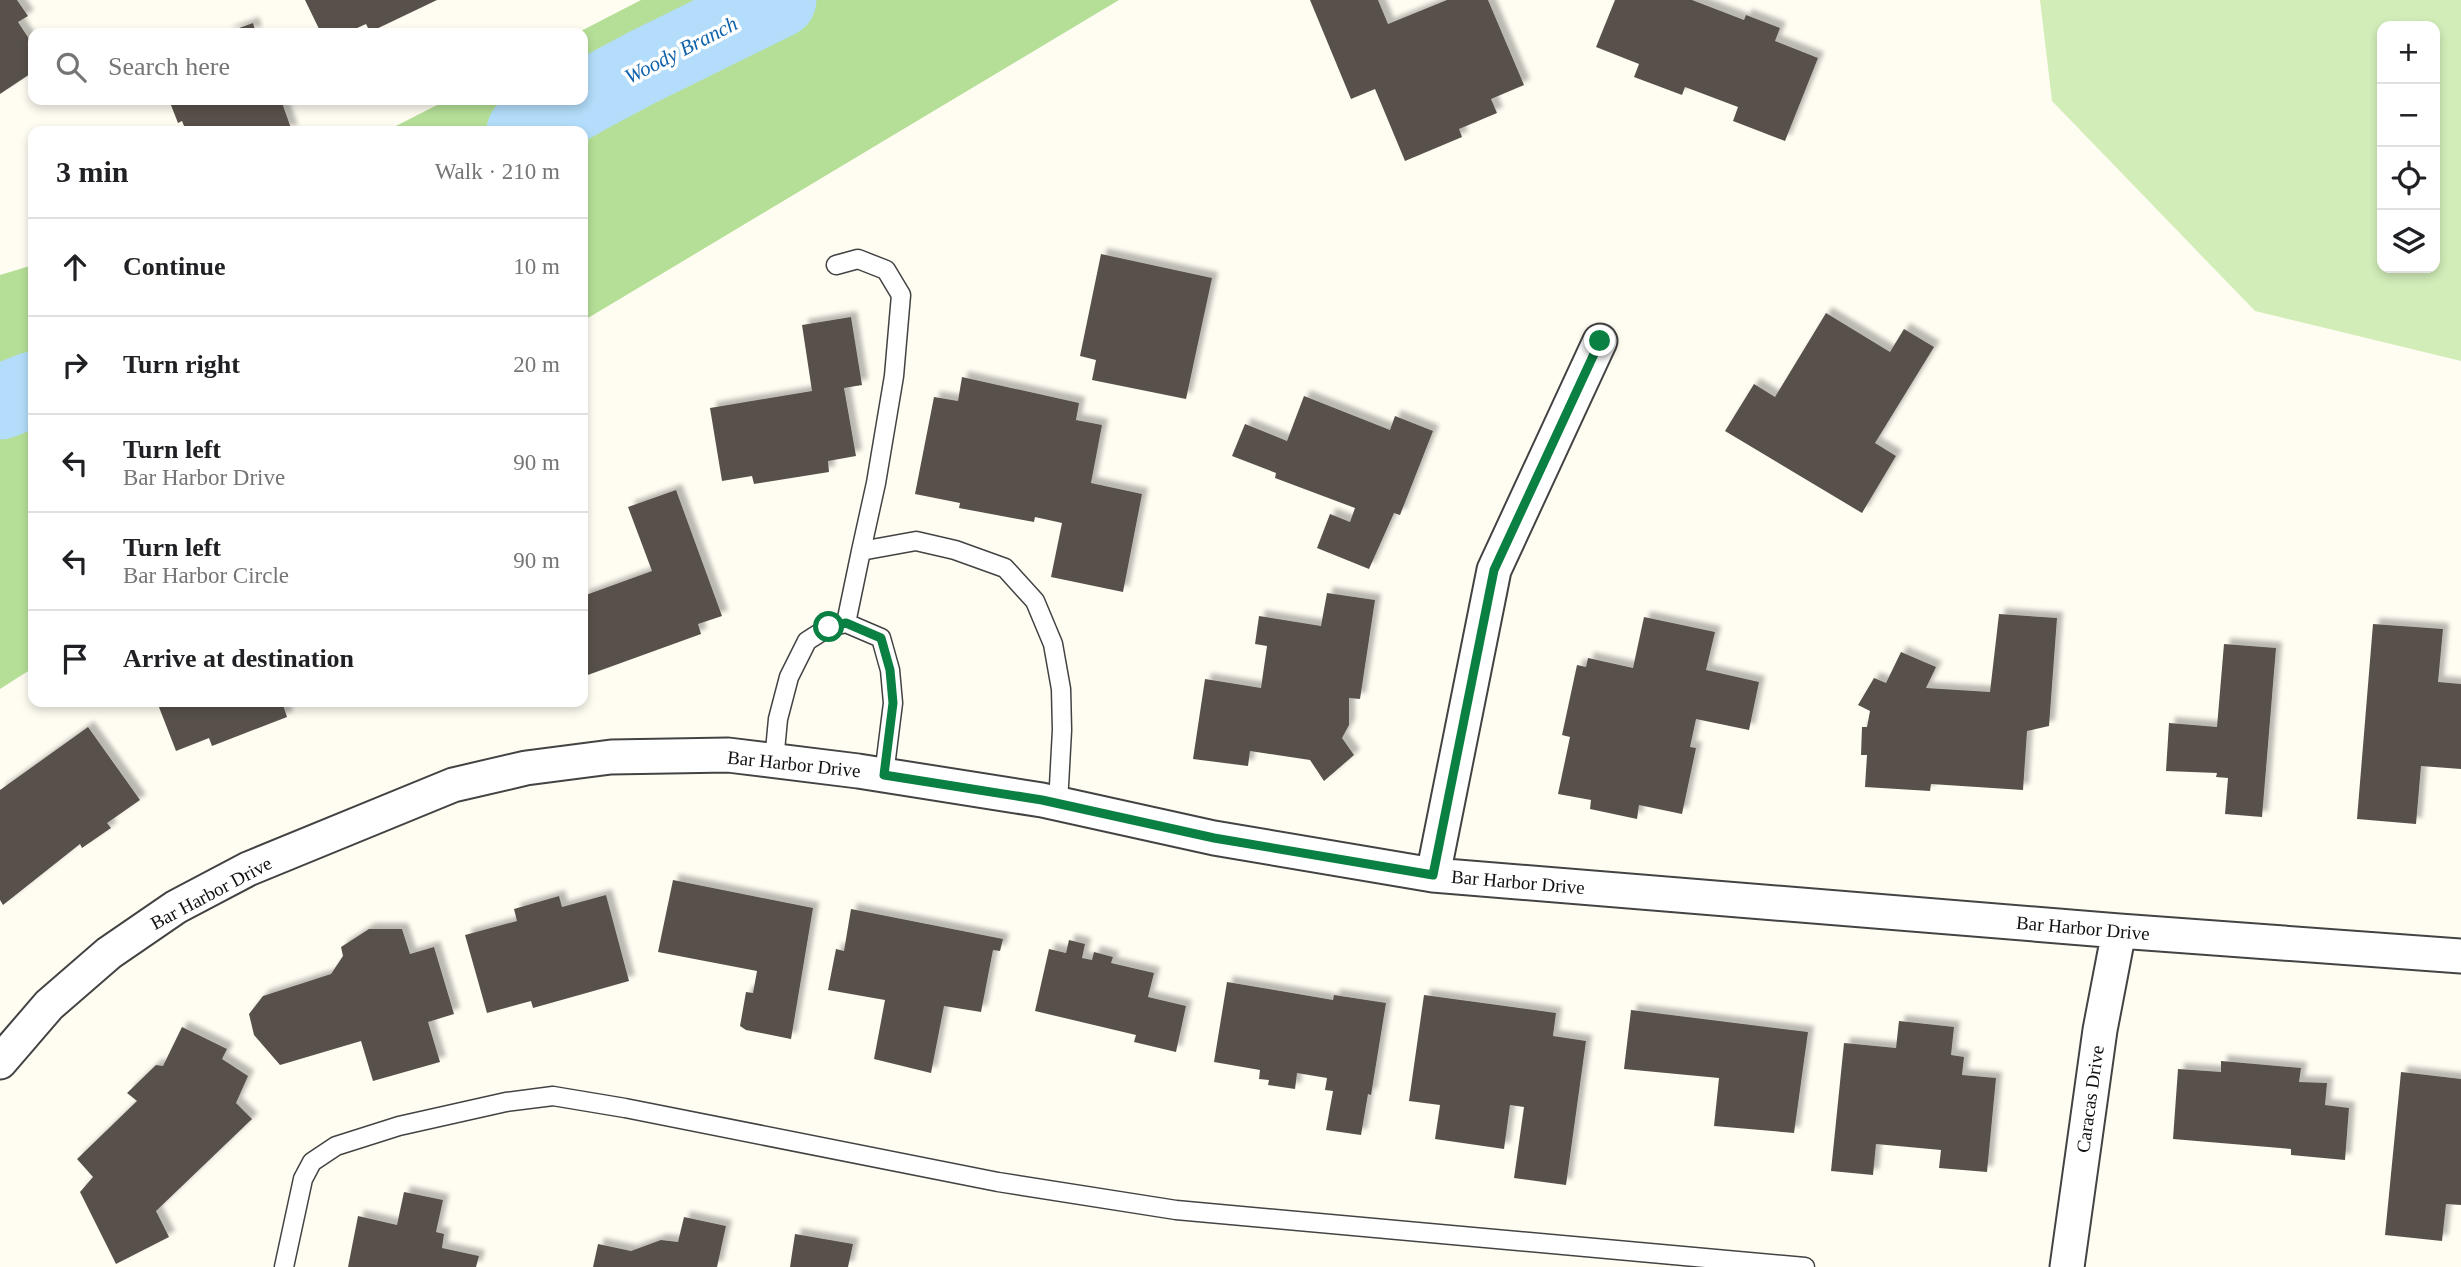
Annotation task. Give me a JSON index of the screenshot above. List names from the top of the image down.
{
  "streets": {
    "street": ["Bar Harbor Drive", "Caracas Drive"]
  },
  "crossings": [
    ["Bar Harbor Drive", "Caracas Drive"]
  ],
  "water": ["Woody Branch"],
  "page": {
    "map_buttons": ["+", "−"],
    "search": "Search here",
    "heading": ["3 min", "Walk · 210 m"],
    "list": [
      ["Continue", "10 m"],
      ["Turn right", "20 m"],
      ["Turn left", "Bar Harbor Drive", "90 m"],
      ["Turn left", "Bar Harbor Circle", "90 m"],
      "Arrive at destination"
    ]
  }
}
